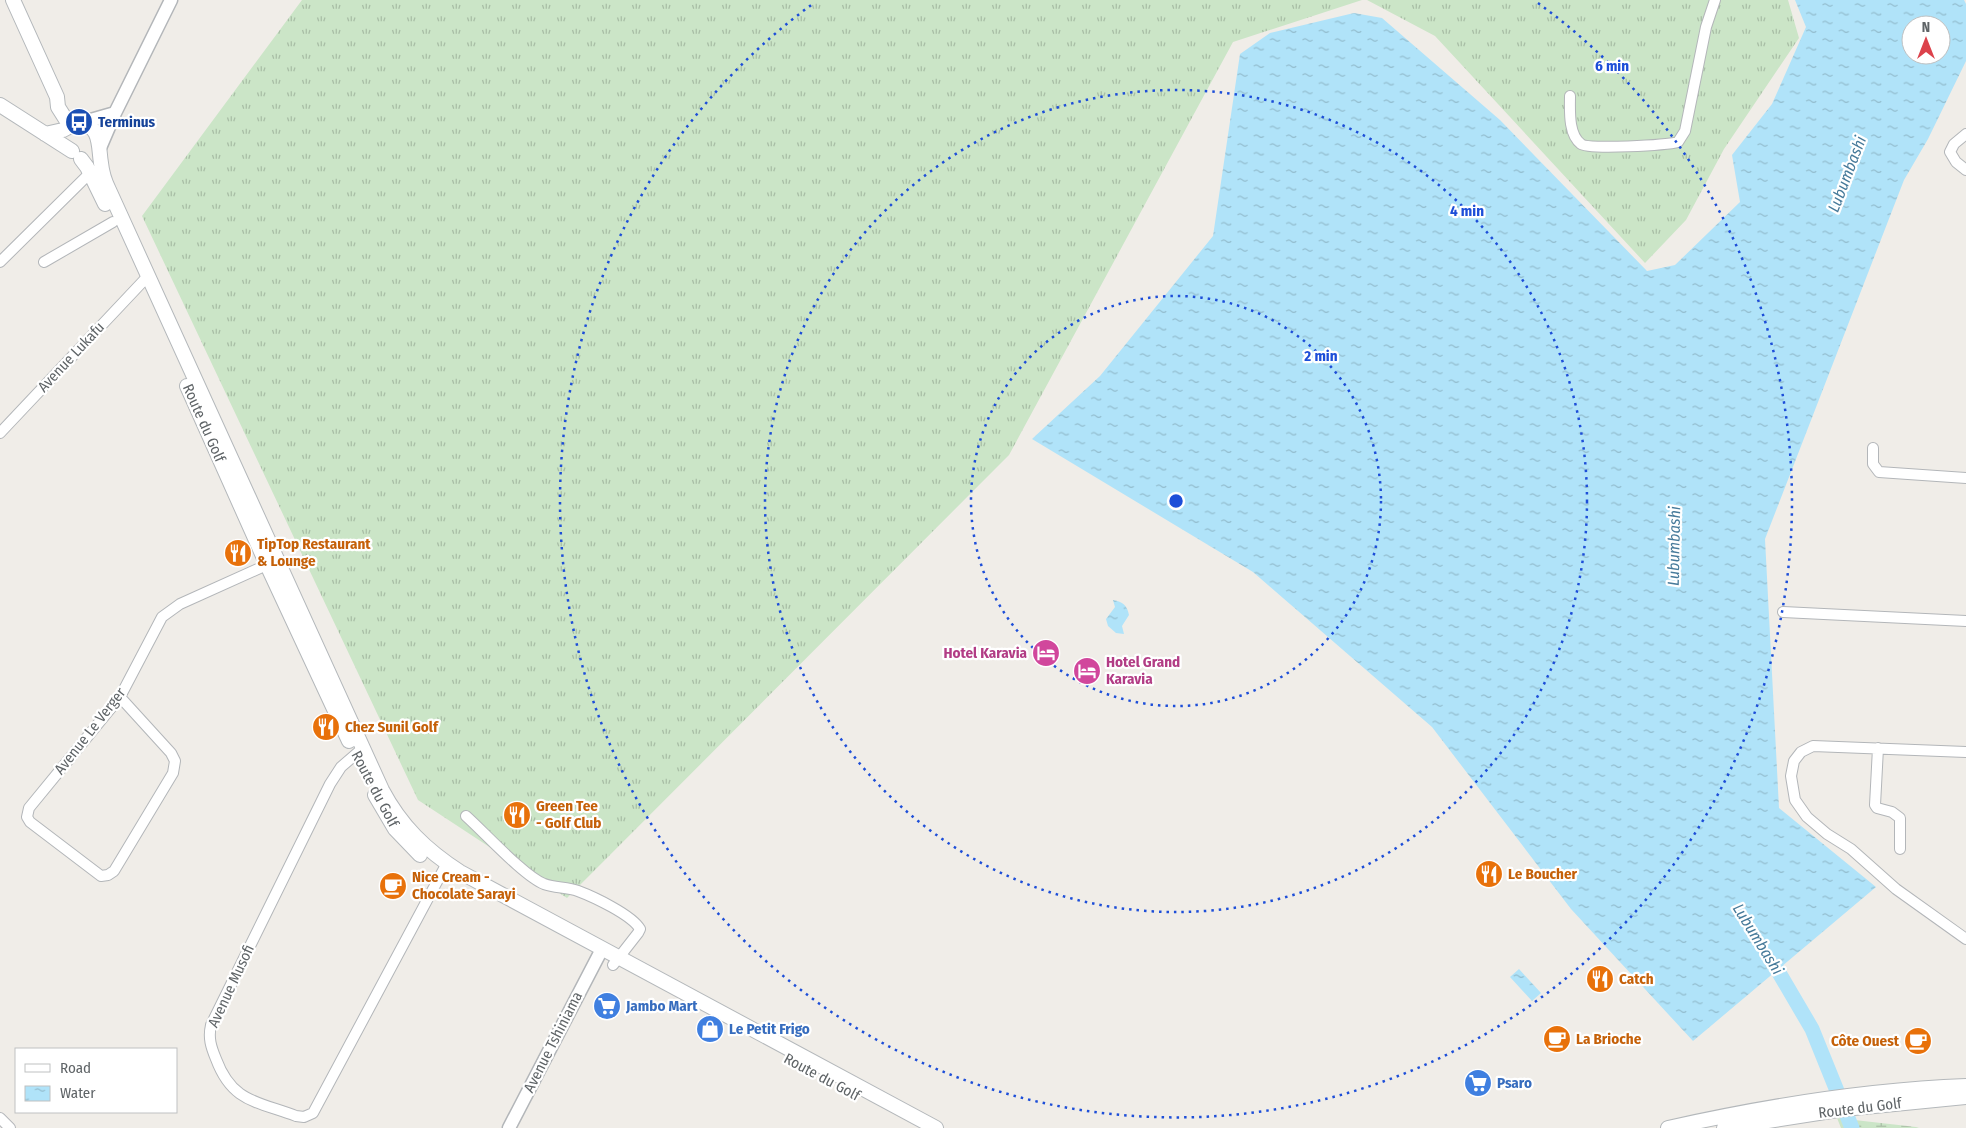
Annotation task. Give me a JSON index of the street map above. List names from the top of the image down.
{
  "streets": {
    "main road": ["Route du Golf"],
    "street": [
      "Avenue Lukafu",
      "Avenue Le Verger",
      "Avenue Musofi",
      "Avenue Tshiniama"
    ]
  },
  "crossings": [
    ["Avenue Lukafu", "Route du Golf"],
    ["Route du Golf", "Avenue Le Verger"],
    ["Route du Golf", "Avenue Musofi"],
    ["Route du Golf", "Avenue Tshiniama"]
  ],
  "water": ["Lubumbashi"],
  "places": {
    "bus stop": ["Terminus"],
    "restaurant": [
      "TipTop Restaurant & Lounge",
      "Chez Sunil Golf",
      "Green Tee - Golf Club",
      "Le Boucher",
      "Catch"
    ],
    "hotel": ["Hotel Karavia", "Hotel Grand Karavia"],
    "cafe": ["Nice Cream - Chocolate Sarayi", "La Brioche", "Côte Ouest"],
    "supermarket": ["Jambo Mart", "Psaro"],
    "shop": ["Le Petit Frigo"]
  },
  "legend": ["Road", "Water"],
  "north": "top",
  "rings": ["6 min", "4 min", "2 min"]
}
